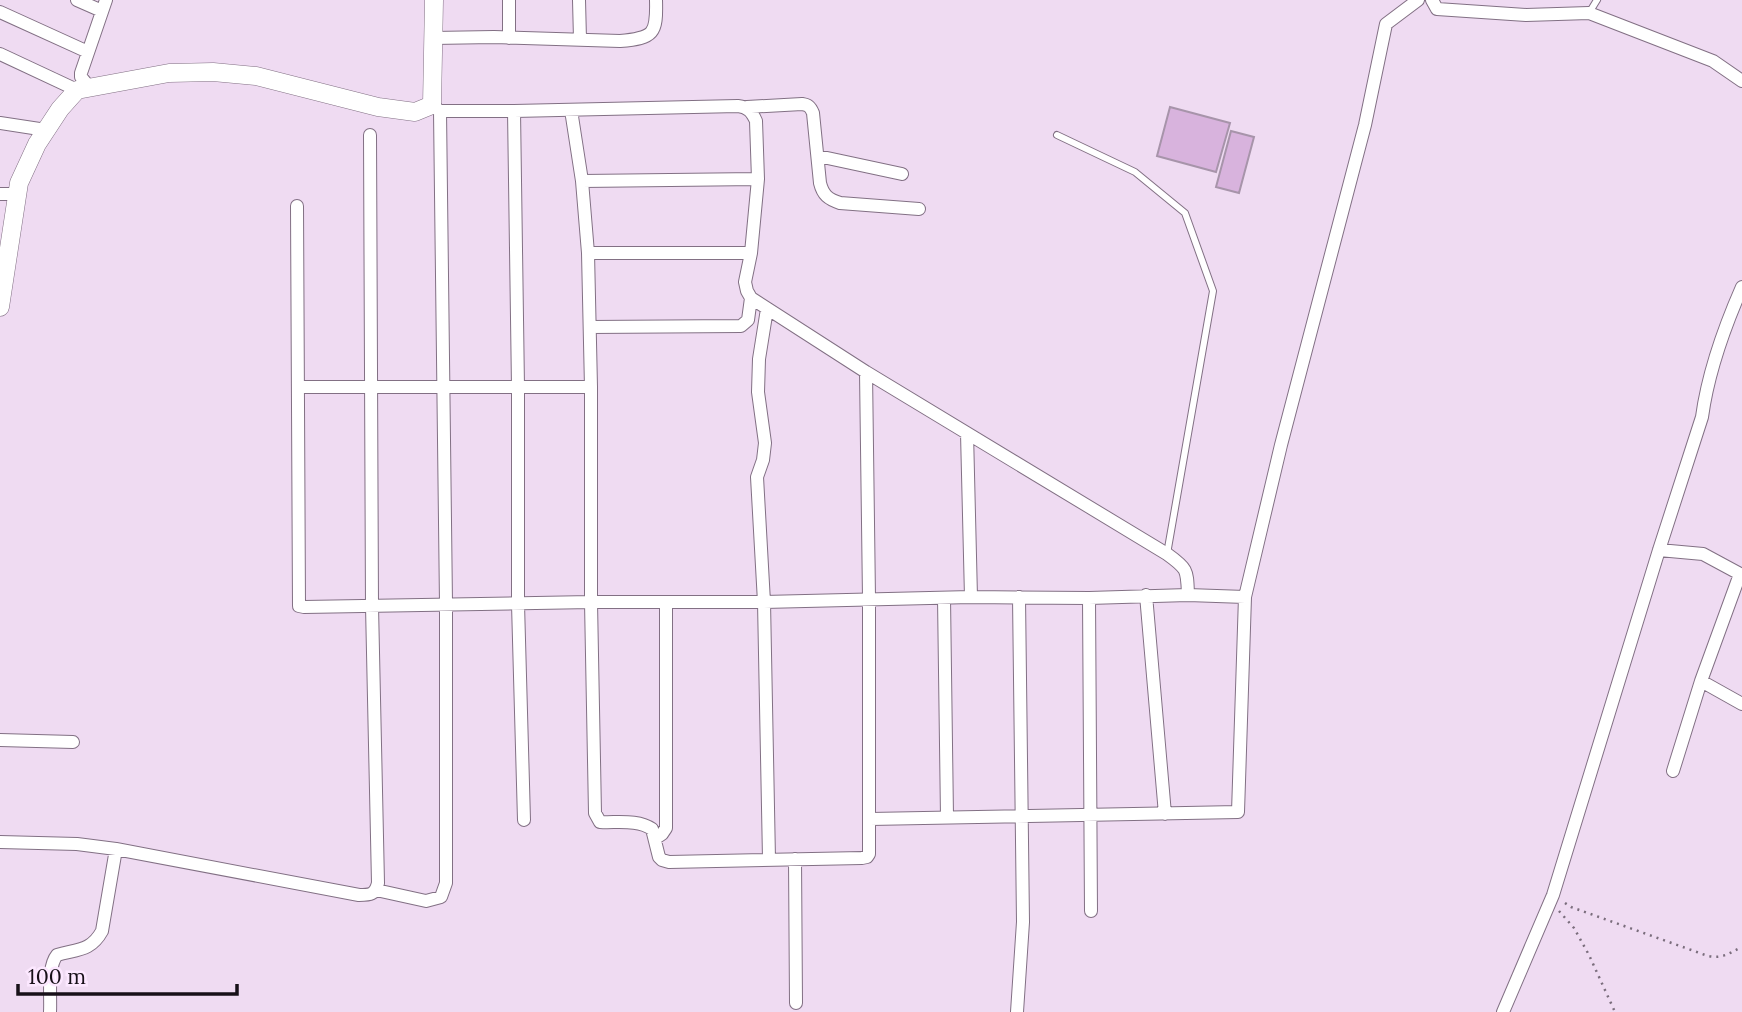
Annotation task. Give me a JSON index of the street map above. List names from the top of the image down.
{
  "scale_bar": "100 m"
}
